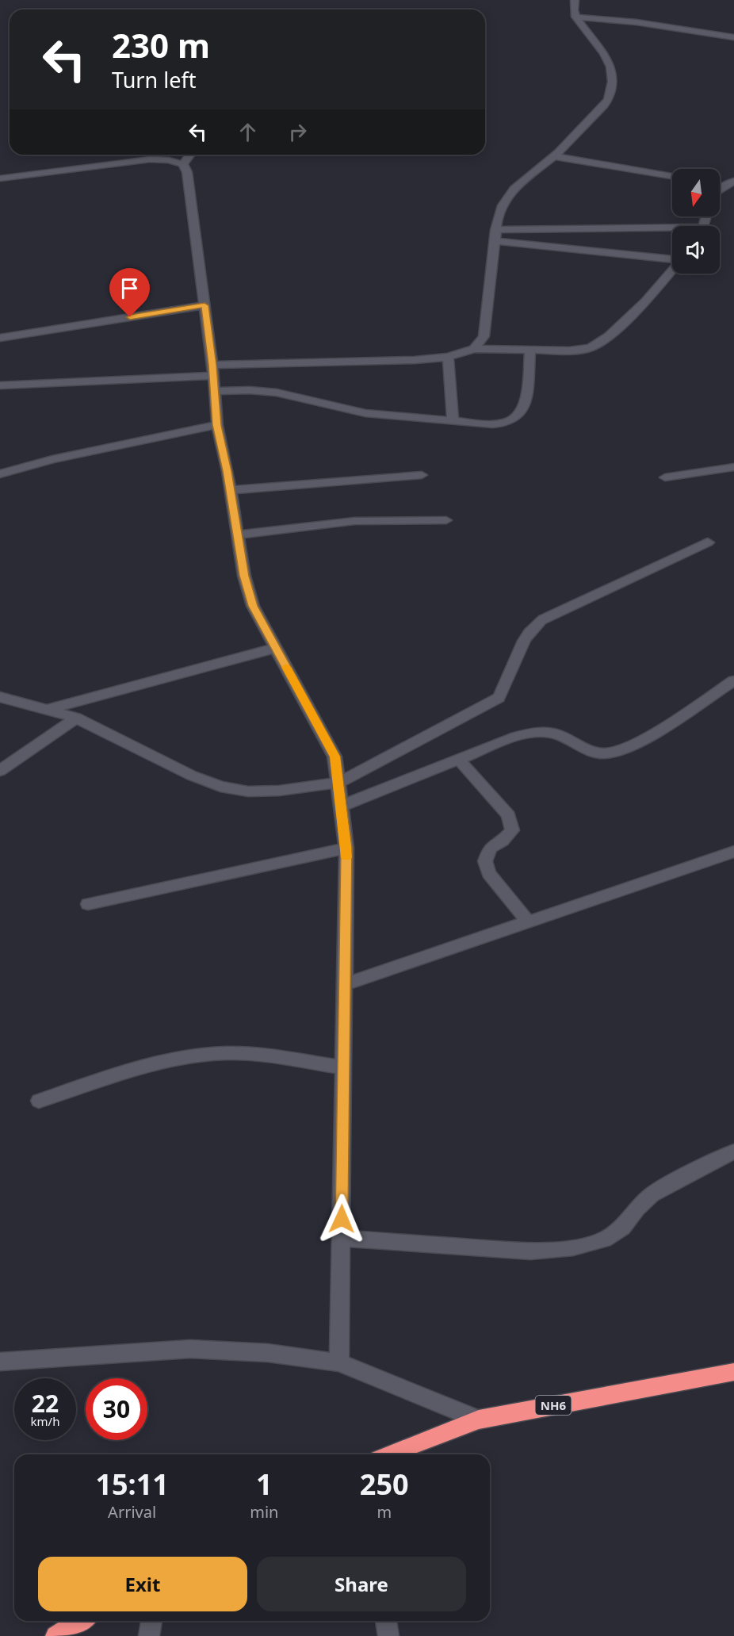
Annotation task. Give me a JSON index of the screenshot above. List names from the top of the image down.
{
  "streets": {
    "highway": ["NH6"]
  },
  "north": "bottom",
  "page": {
    "turn": ["230 m", "Turn left"],
    "speed": "22 km/h",
    "limit": "30",
    "eta": [
      "15:11",
      "Arrival",
      "1",
      "min",
      "250",
      "m"
    ],
    "buttons": ["Exit", "Share"]
  }
}
